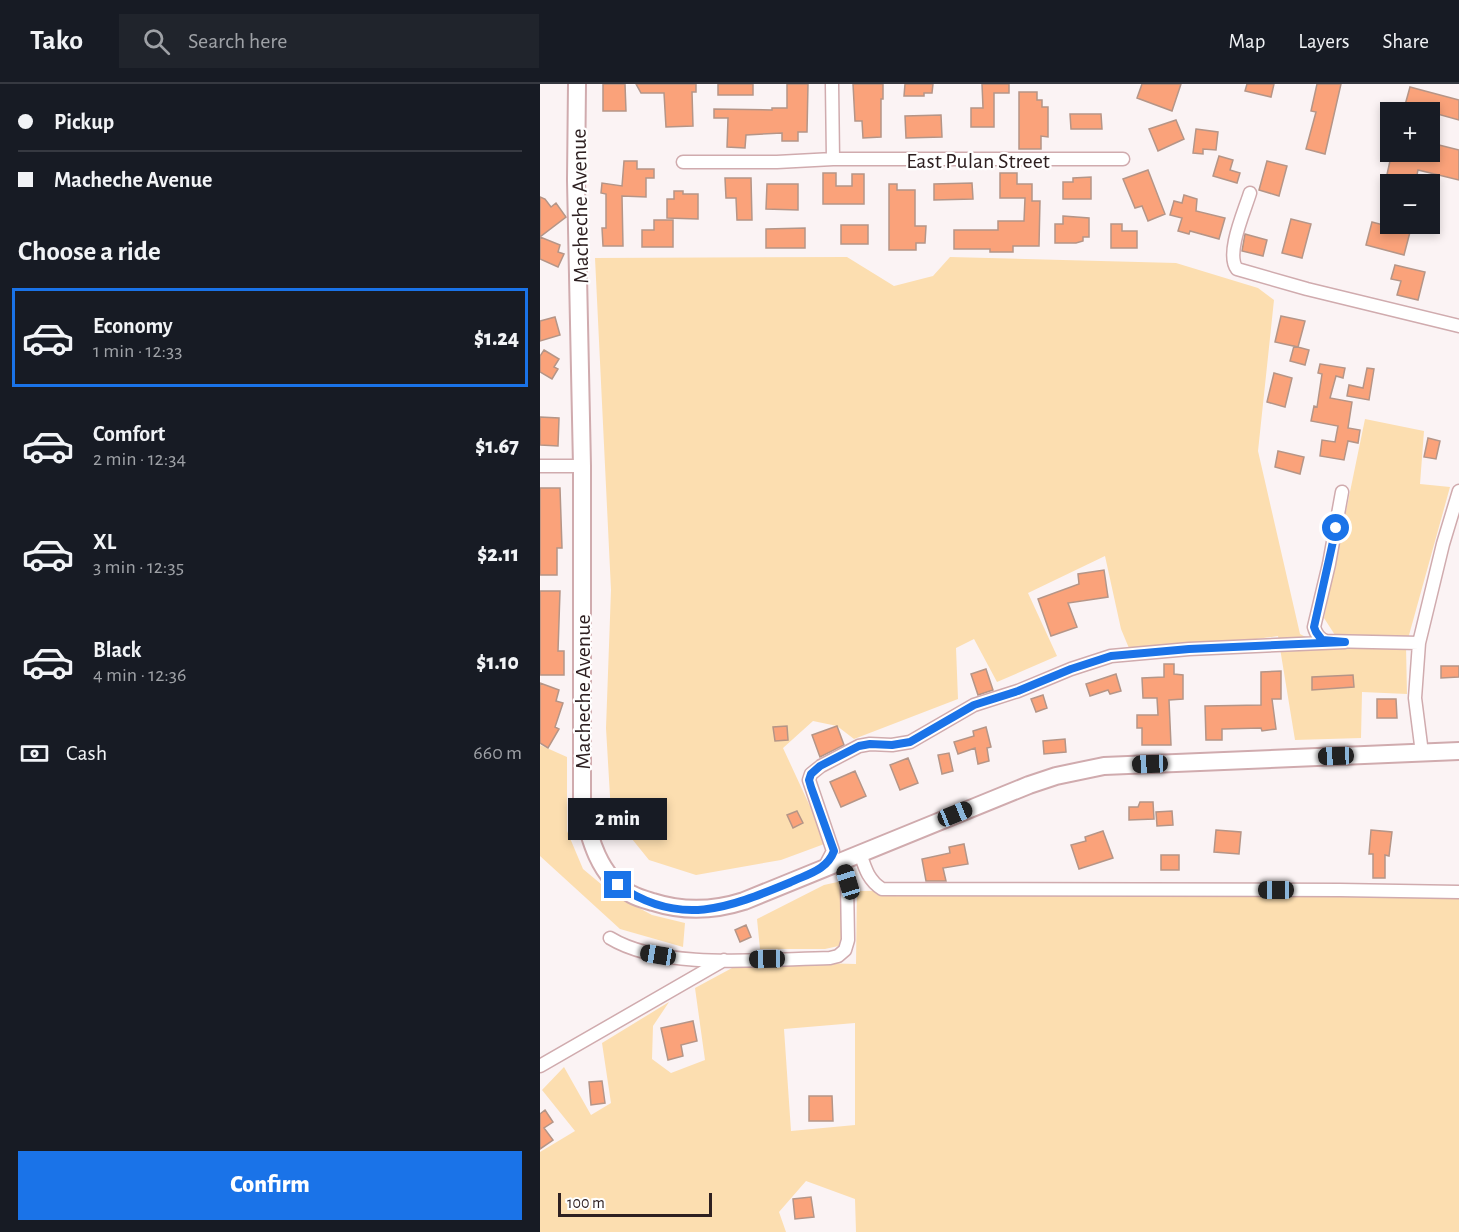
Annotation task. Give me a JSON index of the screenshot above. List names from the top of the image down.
{
  "streets": {
    "main road": ["Macheche Avenue"],
    "street": ["East Pulan Street"]
  },
  "scale_bar": "100 m",
  "page": {
    "header": "Tako",
    "search": "Search here",
    "nav": ["Map", "Layers", "Share"],
    "banner": ["Pickup", "Macheche Avenue"],
    "map_buttons": ["+", "−"],
    "heading": "Choose a ride",
    "list": [
      {
        "name": "Economy",
        "note": "1 min · 12:33",
        "value": "$1.24"
      },
      {
        "name": "Comfort",
        "note": "2 min · 12:34",
        "value": "$1.67"
      },
      {
        "name": "XL",
        "note": "3 min · 12:35",
        "value": "$2.11"
      },
      {
        "name": "Black",
        "note": "4 min · 12:36",
        "value": "$1.10"
      }
    ],
    "pay": ["Cash", "660 m"],
    "bubble": "2 min",
    "buttons": "Confirm",
    "scale": "100 m"
  }
}
